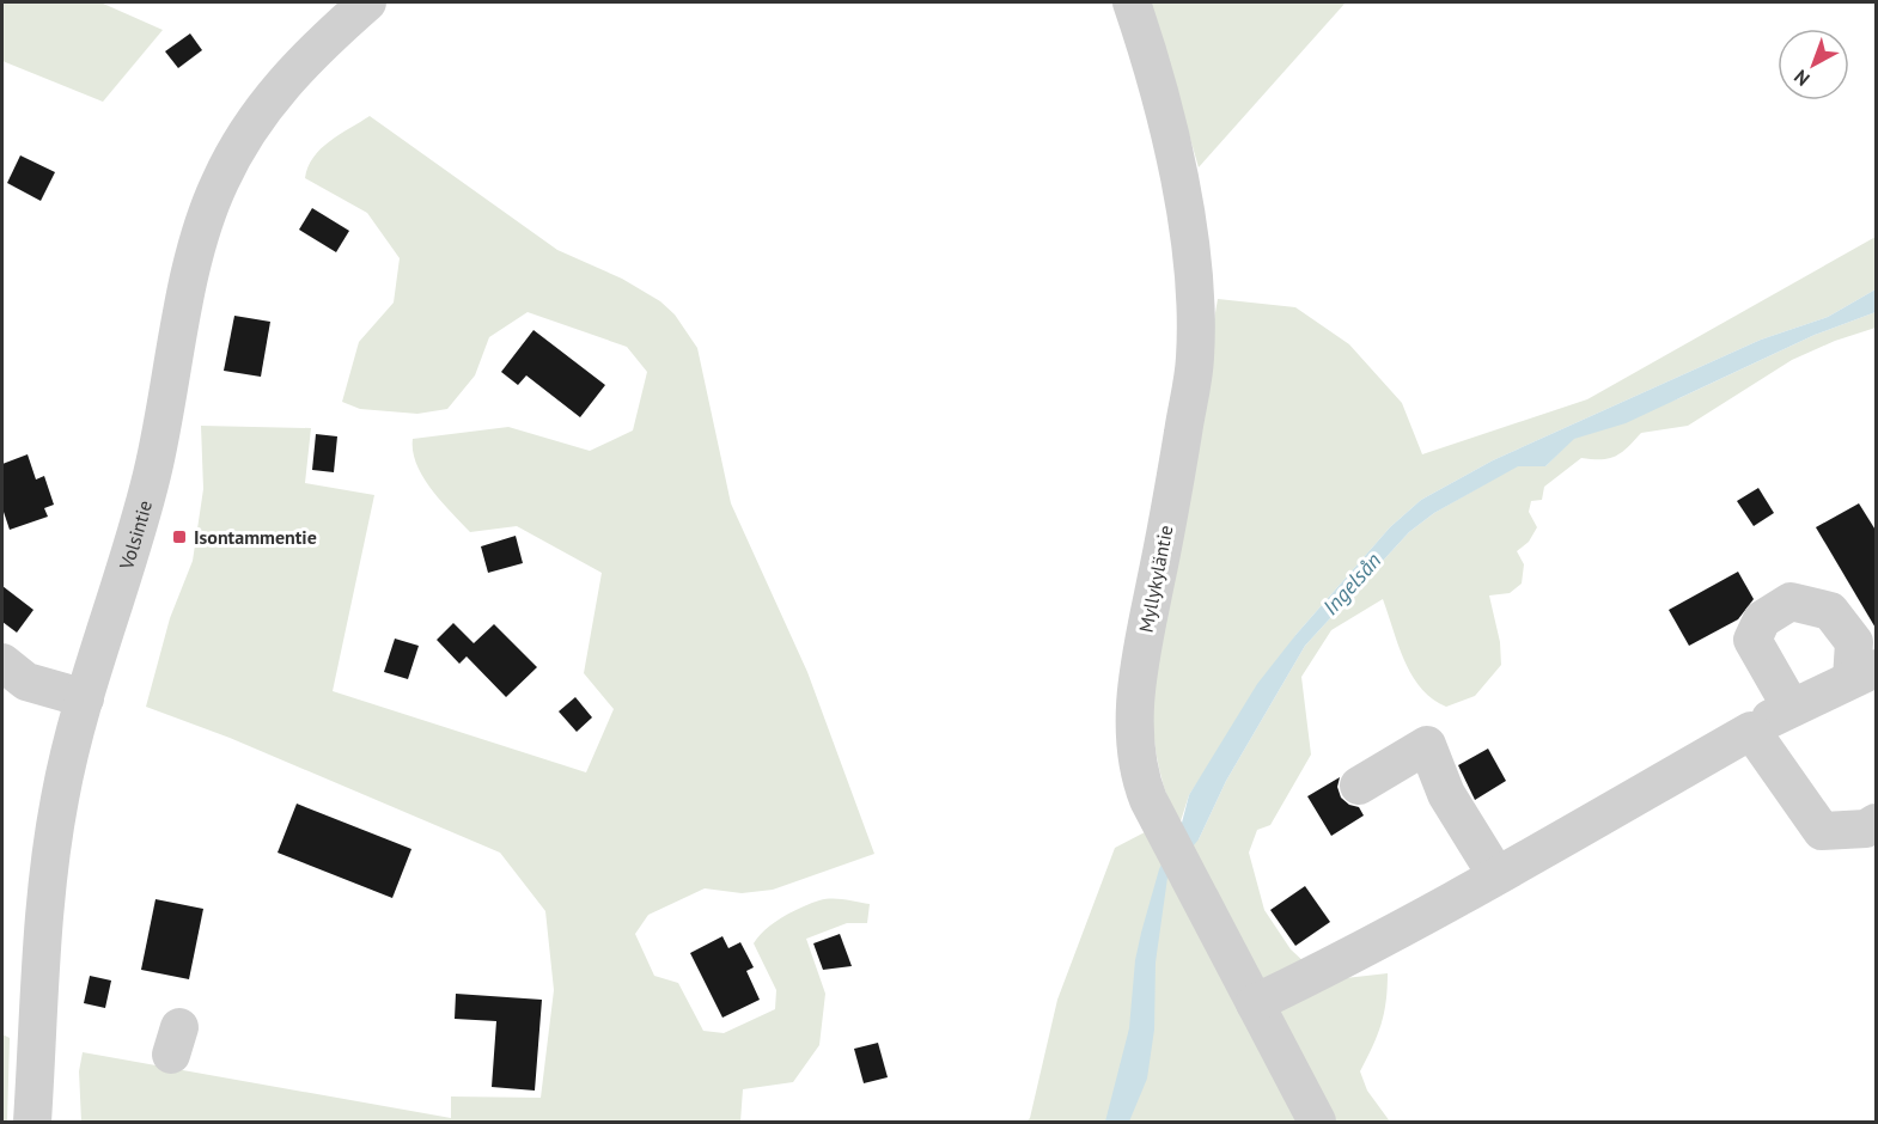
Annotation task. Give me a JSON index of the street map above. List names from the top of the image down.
{
  "streets": {
    "street": ["Volsintie", "Myllykyläntie"]
  },
  "water": ["Ingelsån"],
  "places": {
    "transit": ["Isontammentie"]
  },
  "north": "bottom left"
}
